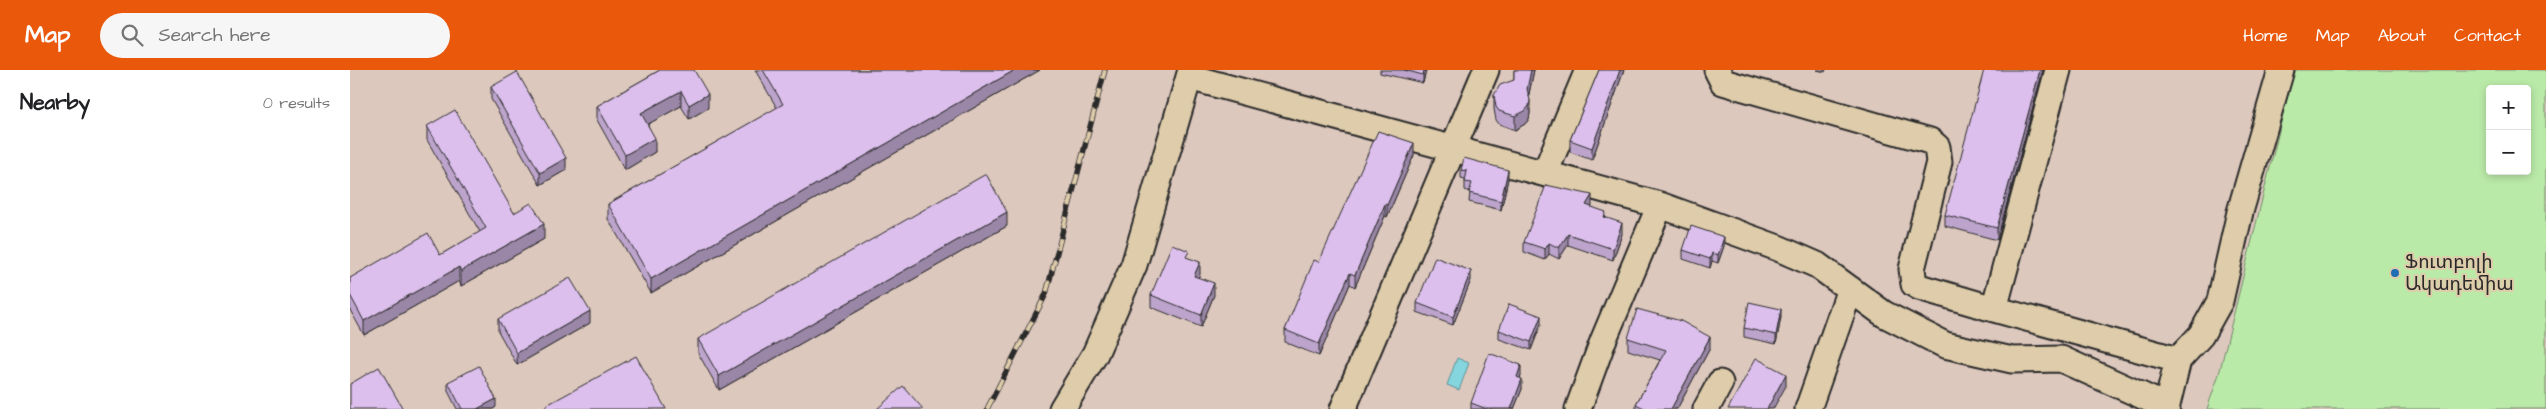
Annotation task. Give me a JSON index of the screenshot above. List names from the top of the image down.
{
  "places": ["Ֆուտբոլի Ակադեմիա"],
  "page": {
    "header": "Map",
    "search": "Search here",
    "nav": [
      "Home",
      "Map",
      "About",
      "Contact"
    ],
    "heading": ["Nearby", "0 results"],
    "map_buttons": ["+", "−"]
  }
}
